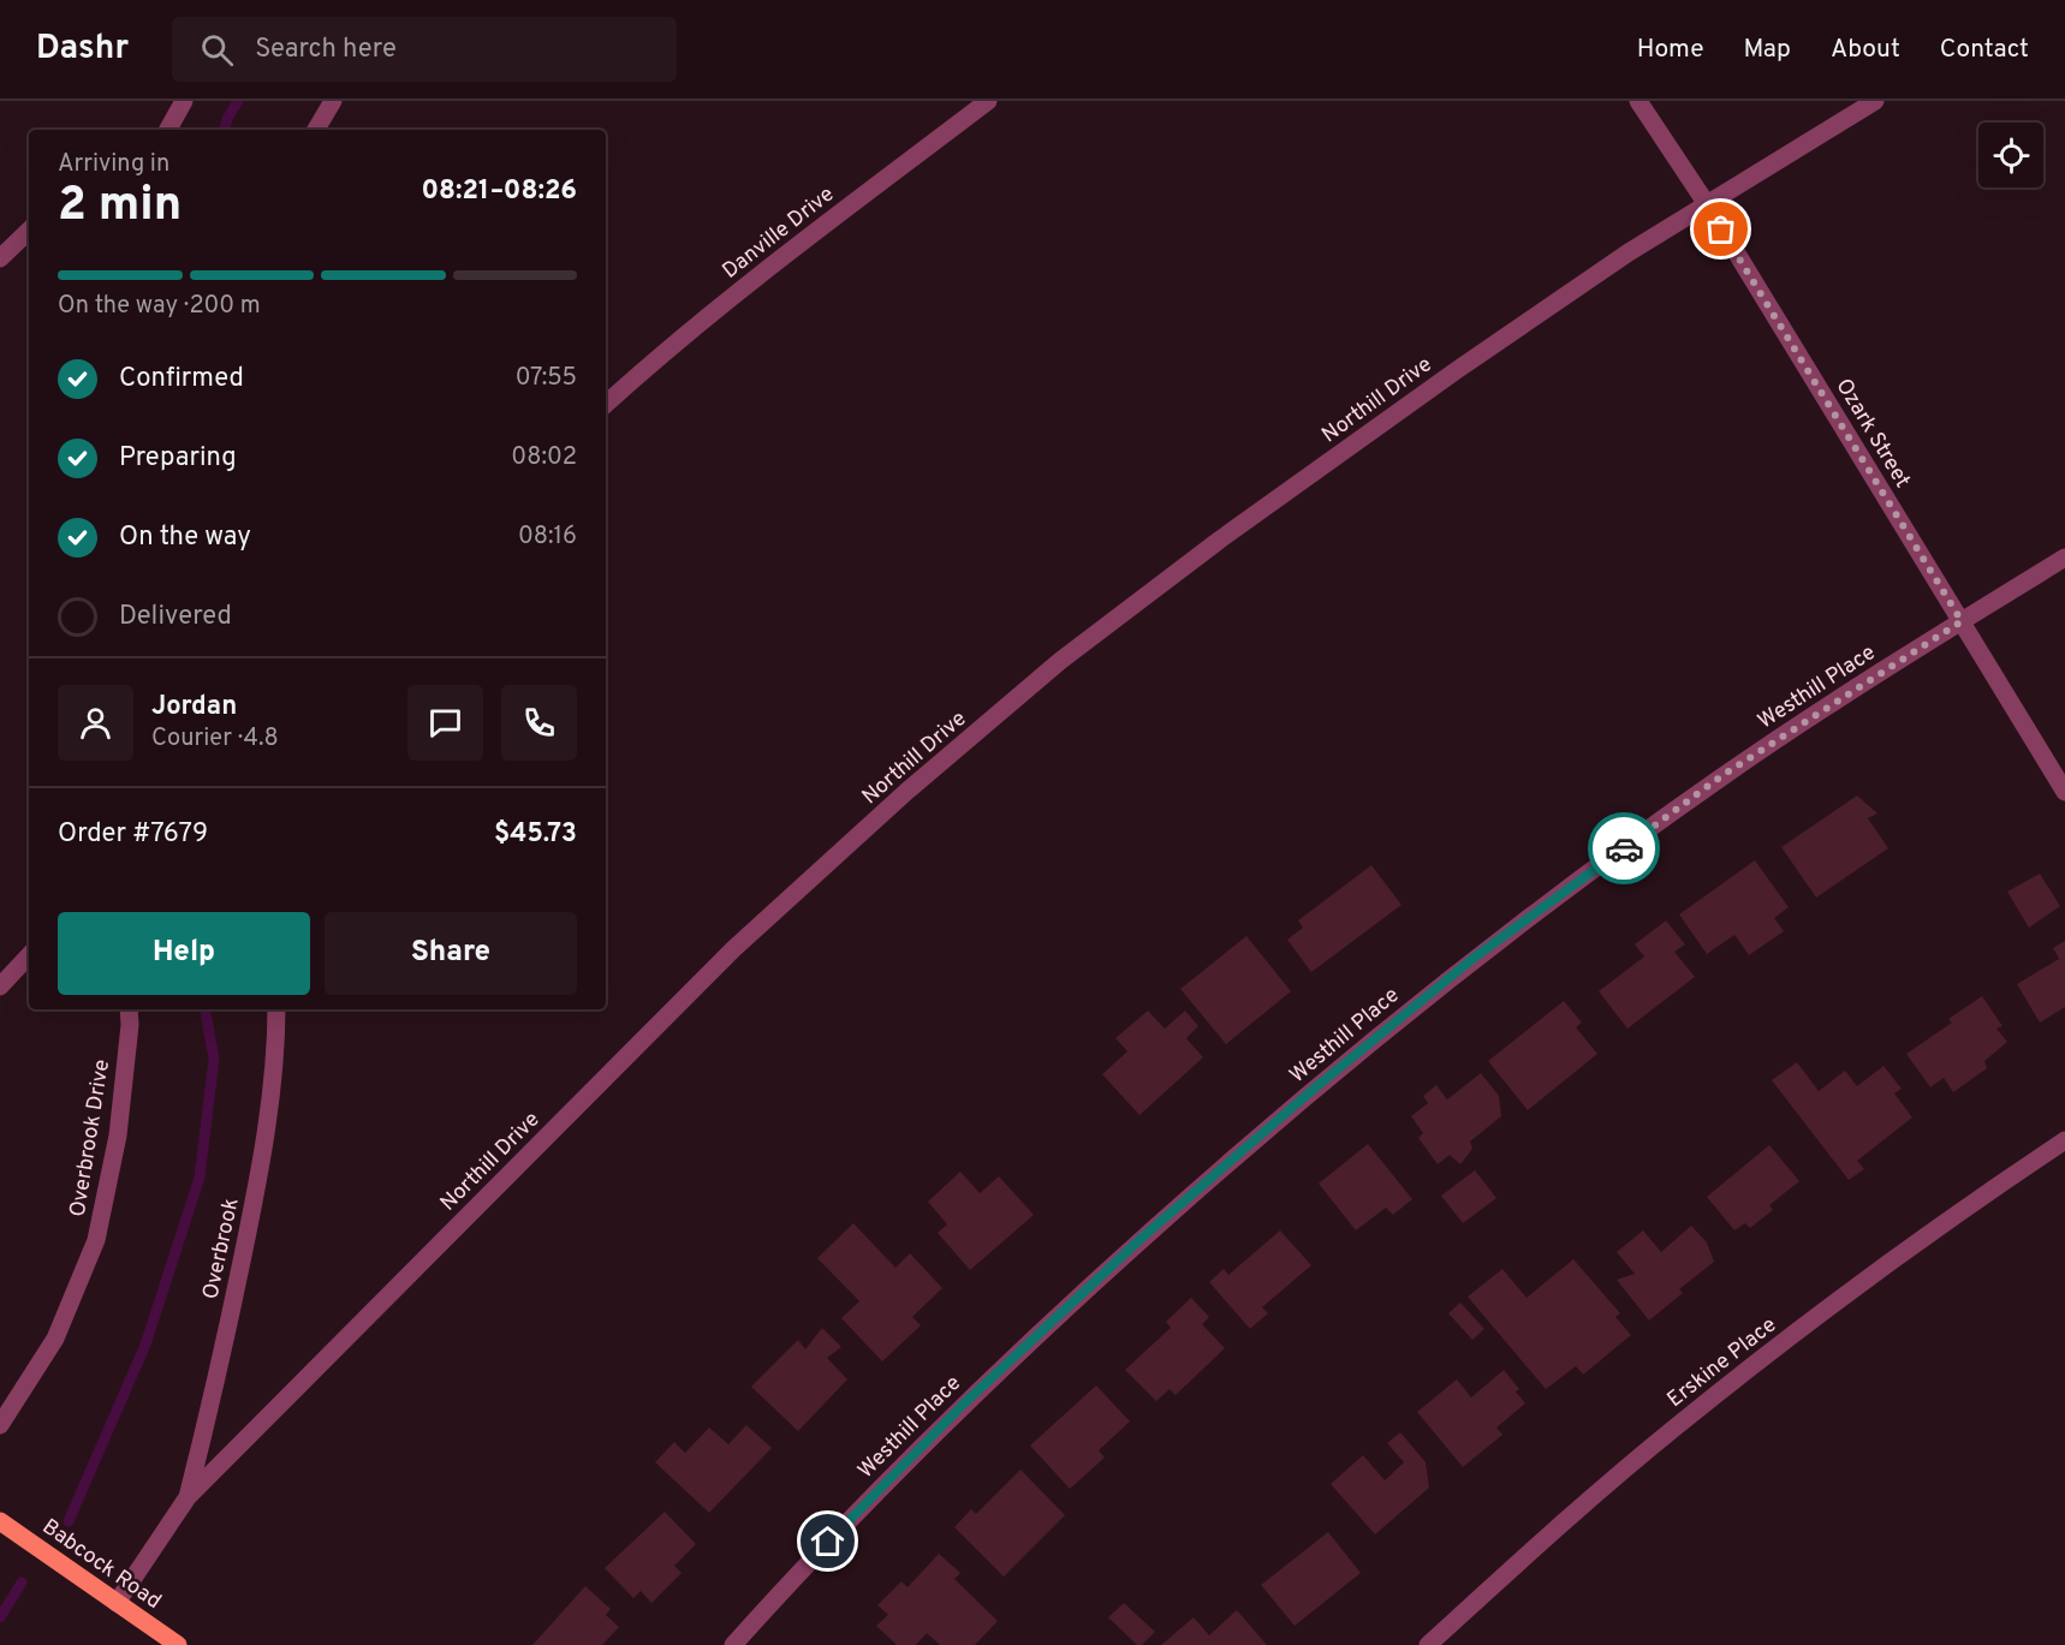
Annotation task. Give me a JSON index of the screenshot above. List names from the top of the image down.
{
  "streets": {
    "main road": ["Babcock Road"],
    "street": [
      "Danville Drive",
      "Northill Drive",
      "Ozark Street",
      "Westhill Place",
      "Overbrook Drive",
      "Overbrook",
      "Erskine Place"
    ]
  },
  "crossings": [
    ["Northill Drive", "Ozark Street"],
    ["Northill Drive", "Overbrook"],
    ["Northill Drive", "Babcock Road"],
    ["Ozark Street", "Westhill Place"]
  ],
  "page": {
    "header": "Dashr",
    "search": "Search here",
    "nav": [
      "Home",
      "Map",
      "About",
      "Contact"
    ],
    "heading": ["2 min", "Arriving in", "08:21–08:26"],
    "panel": [
      "Jordan",
      "Courier · 4.8",
      "Order #7679",
      "$45.73"
    ],
    "bar": "On the way · 200 m",
    "list": [
      ["Confirmed", "07:55"],
      ["Preparing", "08:02"],
      ["On the way", "08:16"],
      "Delivered"
    ],
    "buttons": ["Help", "Share"]
  }
}
